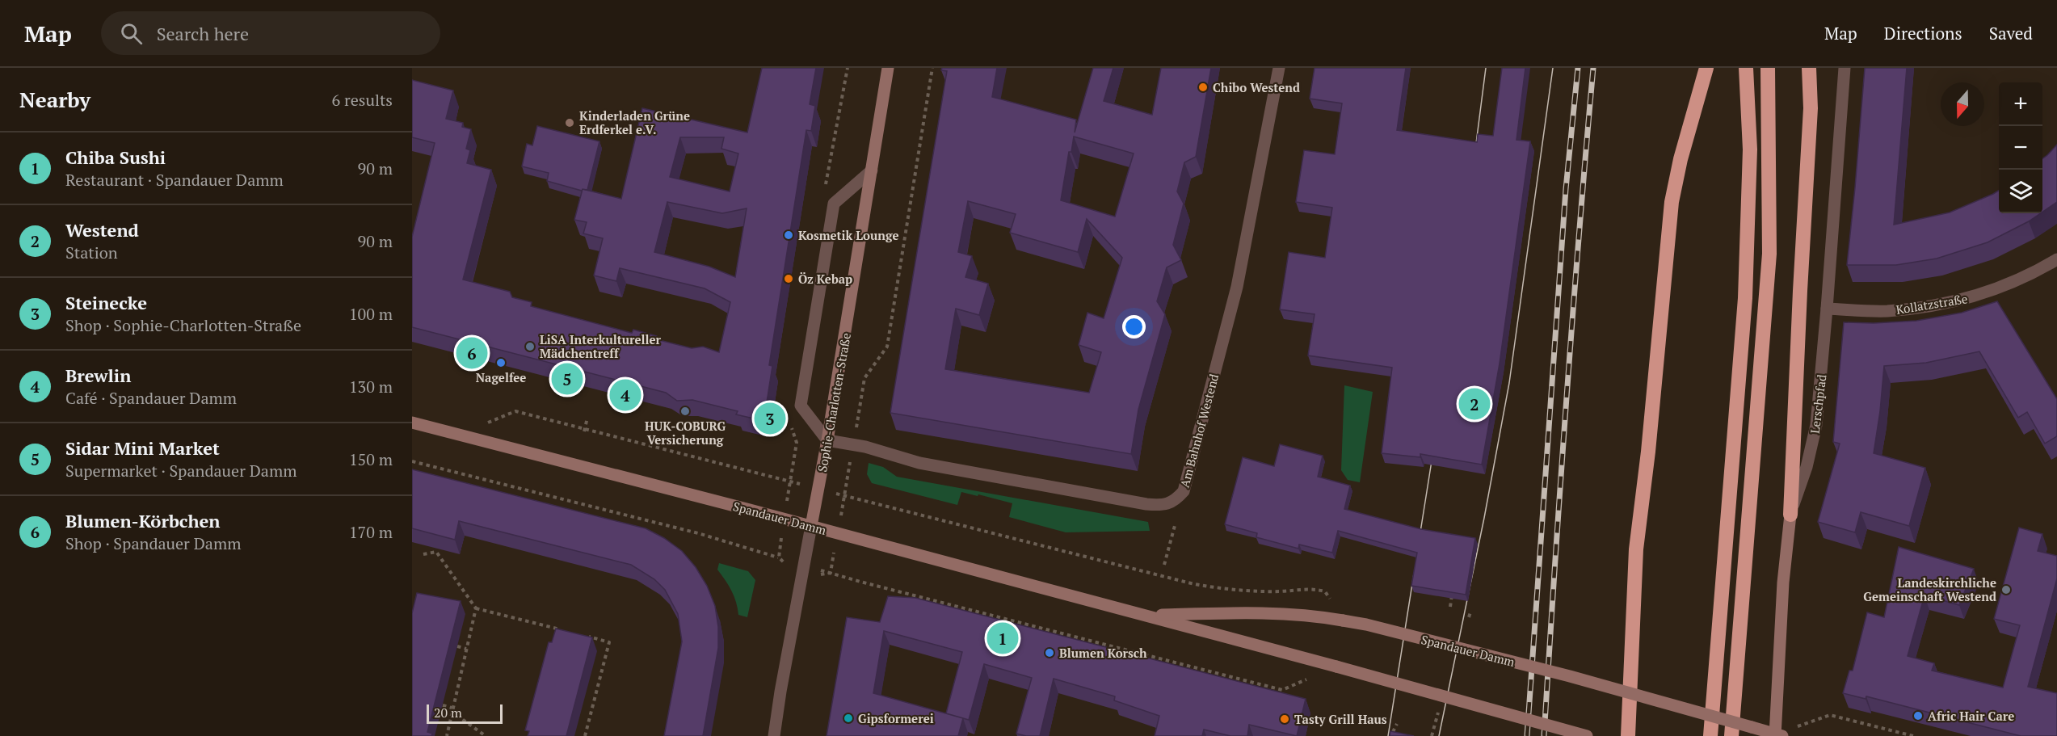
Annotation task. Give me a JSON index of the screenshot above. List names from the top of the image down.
{
  "streets": {
    "main road": ["Sophie-Charlotten-Straße", "Lerschpfad", "Spandauer Damm"],
    "street": ["Kollatzstraße", "Am Bahnhof Westend"]
  },
  "crossings": [
    ["Kollatzstraße", "Lerschpfad"],
    ["Sophie-Charlotten-Straße", "Am Bahnhof Westend"],
    ["Sophie-Charlotten-Straße", "Spandauer Damm"],
    ["Lerschpfad", "Spandauer Damm"]
  ],
  "places": [
    "Chibo Westend",
    "Kinderladen Grüne Erdferkel e.V.",
    "Kosmetik Lounge",
    "Öz Kebap",
    "LiSA Interkultureller Mädchentreff",
    "Nagelfee",
    "HUK-COBURG Versicherung",
    "Landeskirchliche Gemeinschaft Westend",
    "Blumen Korsch",
    "Afric Hair Care",
    "Gipsformerei",
    "Tasty Grill Haus"
  ],
  "scale_bar": "20 m",
  "north": "bottom",
  "page": {
    "header": "Map",
    "search": "Search here",
    "nav": ["Map", "Directions", "Saved"],
    "heading": ["Nearby", "6 results"],
    "map_buttons": ["+", "−"],
    "list": [
      {
        "mark": "1",
        "name": "Chiba Sushi",
        "note": "Restaurant · Spandauer Damm",
        "value": "90 m"
      },
      {
        "mark": "2",
        "name": "Westend",
        "note": "Station",
        "value": "90 m"
      },
      {
        "mark": "3",
        "name": "Steinecke",
        "note": "Shop · Sophie-Charlotten-Straße",
        "value": "100 m"
      },
      {
        "mark": "4",
        "name": "Brewlin",
        "note": "Café · Spandauer Damm",
        "value": "130 m"
      },
      {
        "mark": "5",
        "name": "Sidar Mini Market",
        "note": "Supermarket · Spandauer Damm",
        "value": "150 m"
      },
      {
        "mark": "6",
        "name": "Blumen-Körbchen",
        "note": "Shop · Spandauer Damm",
        "value": "170 m"
      }
    ],
    "pins": [
      "6",
      "5",
      "4",
      "2",
      "3",
      "1"
    ],
    "scale": "20 m"
  }
}
